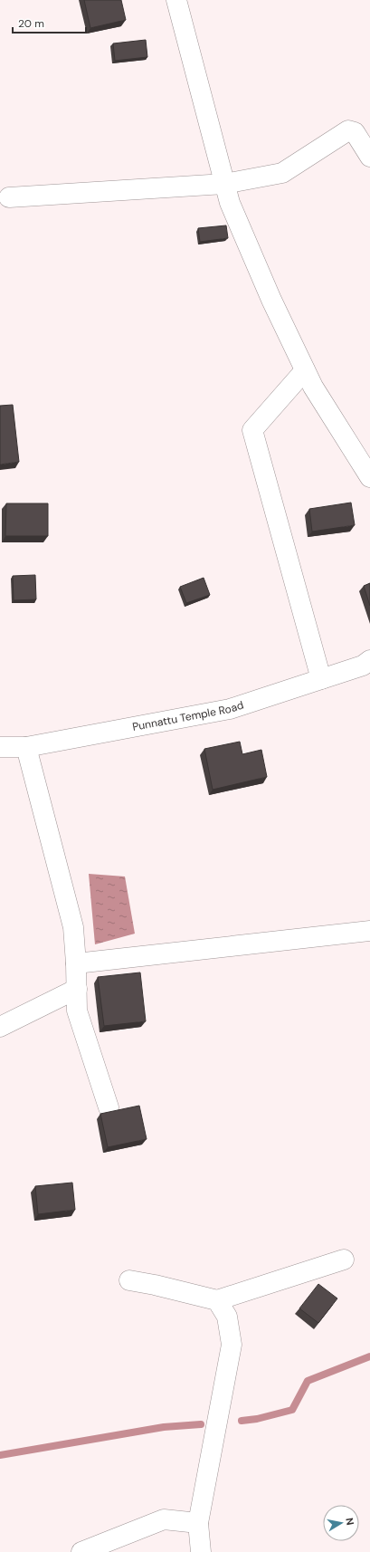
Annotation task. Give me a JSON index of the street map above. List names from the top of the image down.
{
  "streets": {
    "street": ["Punnattu Temple Road"]
  },
  "scale_bar": "20 m",
  "north": "right"
}
